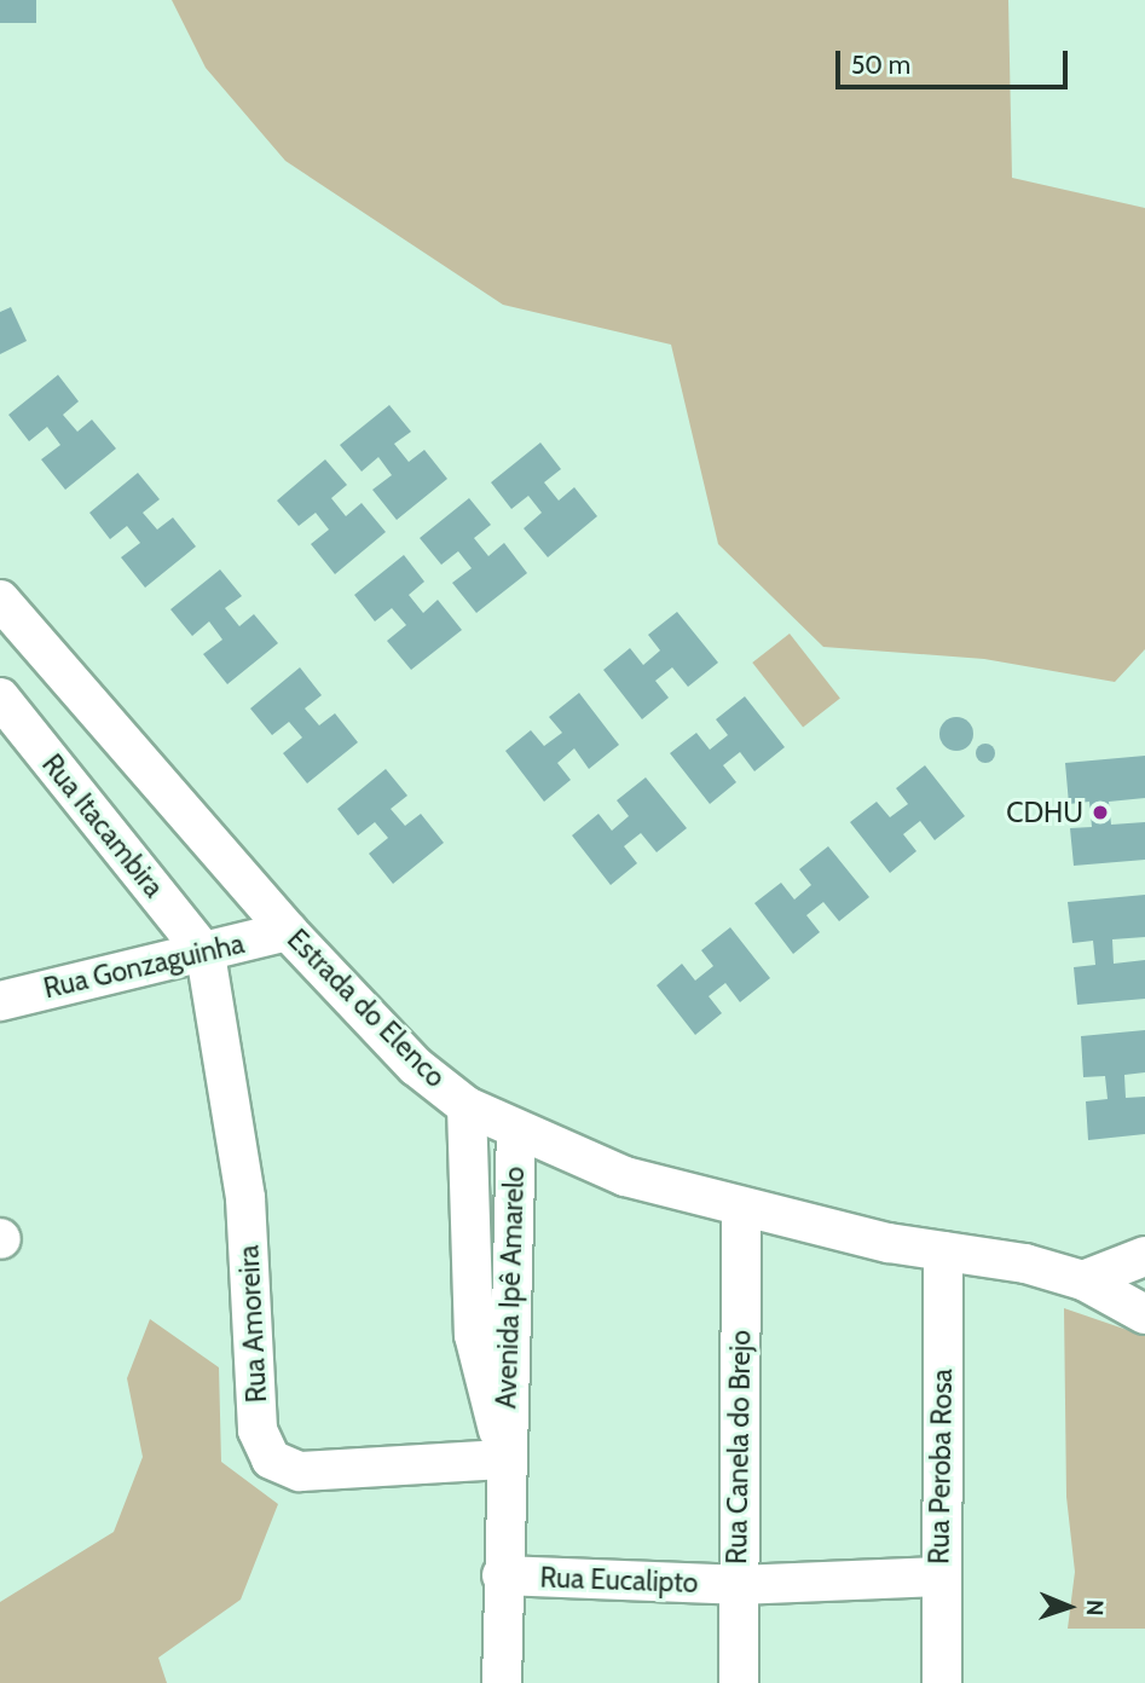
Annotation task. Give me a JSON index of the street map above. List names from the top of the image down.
{
  "streets": {
    "street": [
      "Rua Itacambira",
      "Rua Gonzaguinha",
      "Estrada do Elenco",
      "Avenida Ipê Amarelo",
      "Rua Amoreira",
      "Rua Canela do Brejo",
      "Rua Peroba Rosa",
      "Rua Eucalipto"
    ]
  },
  "crossings": [
    ["Rua Itacambira", "Rua Gonzaguinha"],
    ["Rua Itacambira", "Rua Amoreira"],
    ["Rua Gonzaguinha", "Estrada do Elenco"],
    ["Rua Gonzaguinha", "Rua Amoreira"],
    ["Estrada do Elenco", "Avenida Ipê Amarelo"],
    ["Estrada do Elenco", "Rua Canela do Brejo"],
    ["Estrada do Elenco", "Rua Peroba Rosa"],
    ["Avenida Ipê Amarelo", "Rua Amoreira"],
    ["Avenida Ipê Amarelo", "Rua Eucalipto"],
    ["Rua Canela do Brejo", "Rua Eucalipto"],
    ["Rua Peroba Rosa", "Rua Eucalipto"]
  ],
  "places": ["CDHU"],
  "scale_bar": "50 m",
  "north": "right"
}
